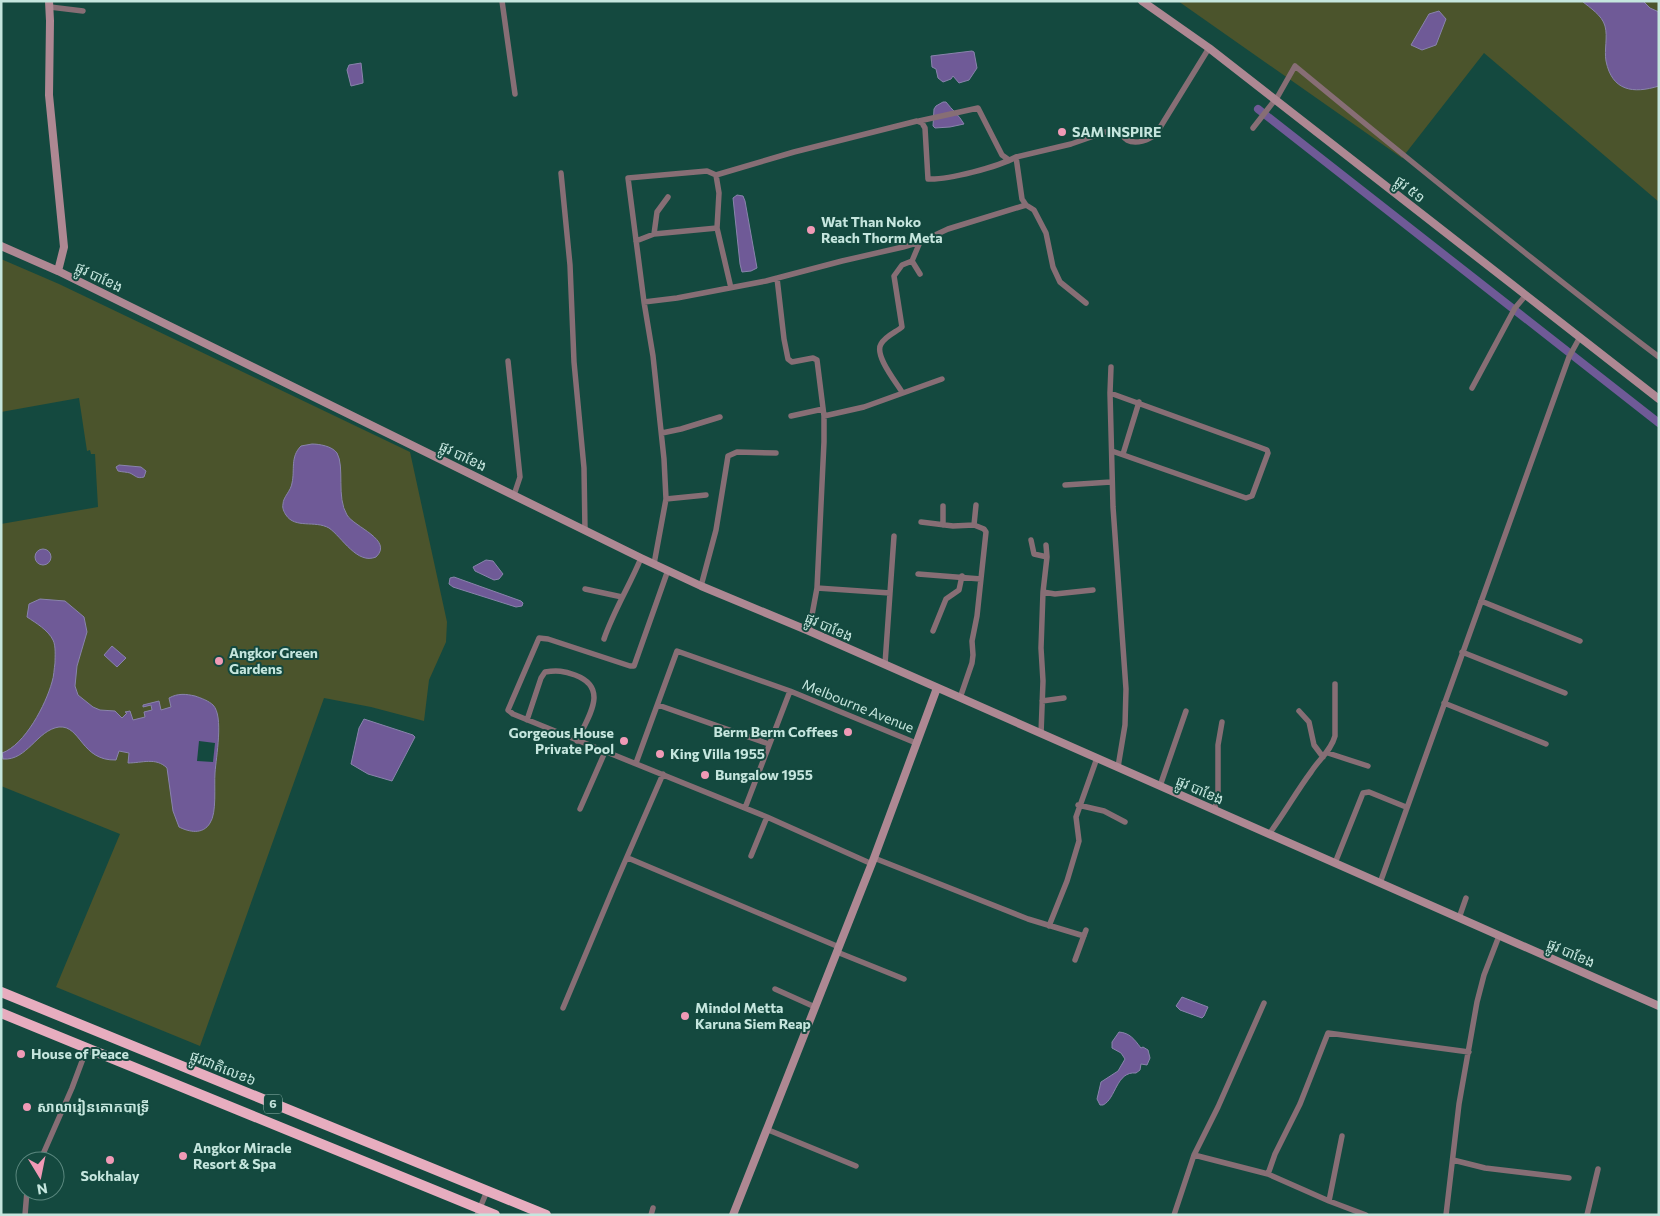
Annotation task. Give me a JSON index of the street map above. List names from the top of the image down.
{
  "streets": {
    "highway": ["ផ្លូវជាតិលេខ៦", "6"],
    "street": ["ផ្លូវ ៥១", "ផ្លូវ បាខែង", "Melbourne Avenue"]
  },
  "places": [
    "SAM INSPIRE",
    "Wat Than Noko Reach Thorm Meta",
    "Angkor Green Gardens",
    "Berm Berm Coffees",
    "Gorgeous House Private Pool",
    "King Villa 1955",
    "Bungalow 1955",
    "Mindol Metta Karuna Siem Reap",
    "House of Peace",
    "សាលារៀនគោកបាទ្រី",
    "Angkor Miracle Resort & Spa",
    "Sokhalay"
  ],
  "north": "bottom"
}
